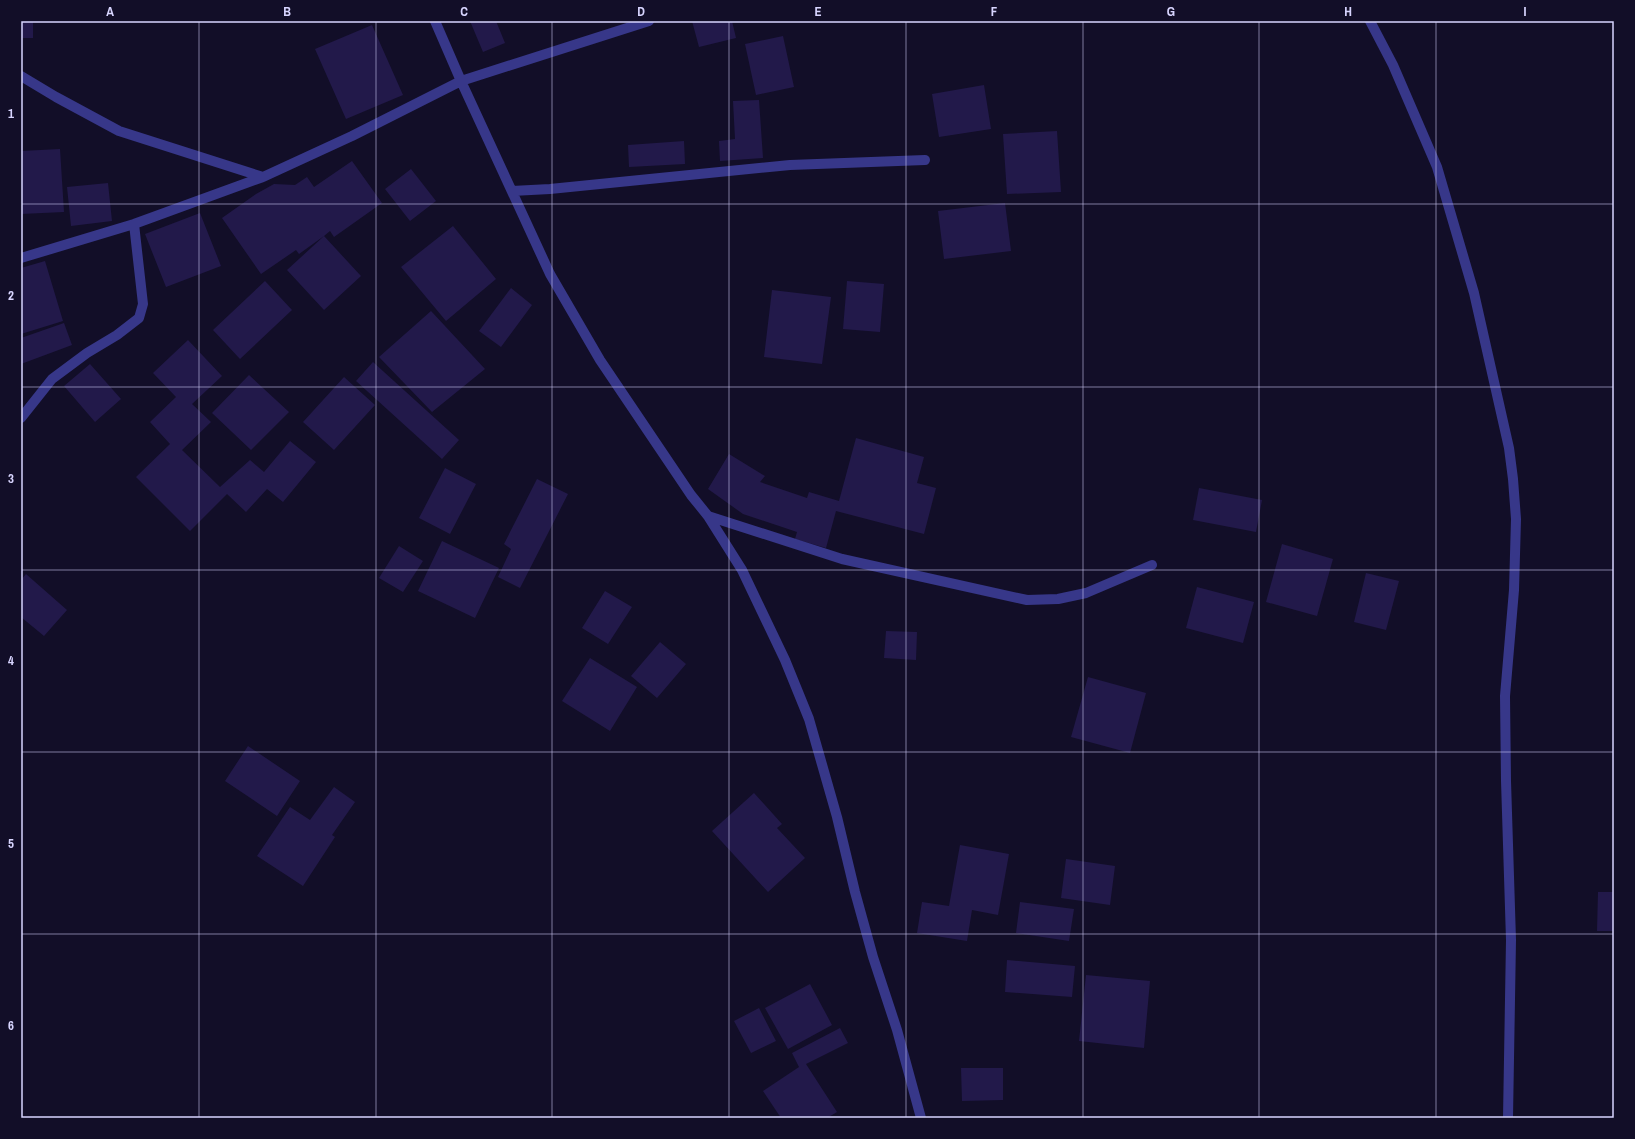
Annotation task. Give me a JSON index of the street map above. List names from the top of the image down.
{
  "grid": {
    "columns": [
      "A",
      "B",
      "C",
      "D",
      "E",
      "F",
      "G",
      "H",
      "I"
    ],
    "rows": [
      "1",
      "2",
      "3",
      "4",
      "5",
      "6"
    ]
  }
}
